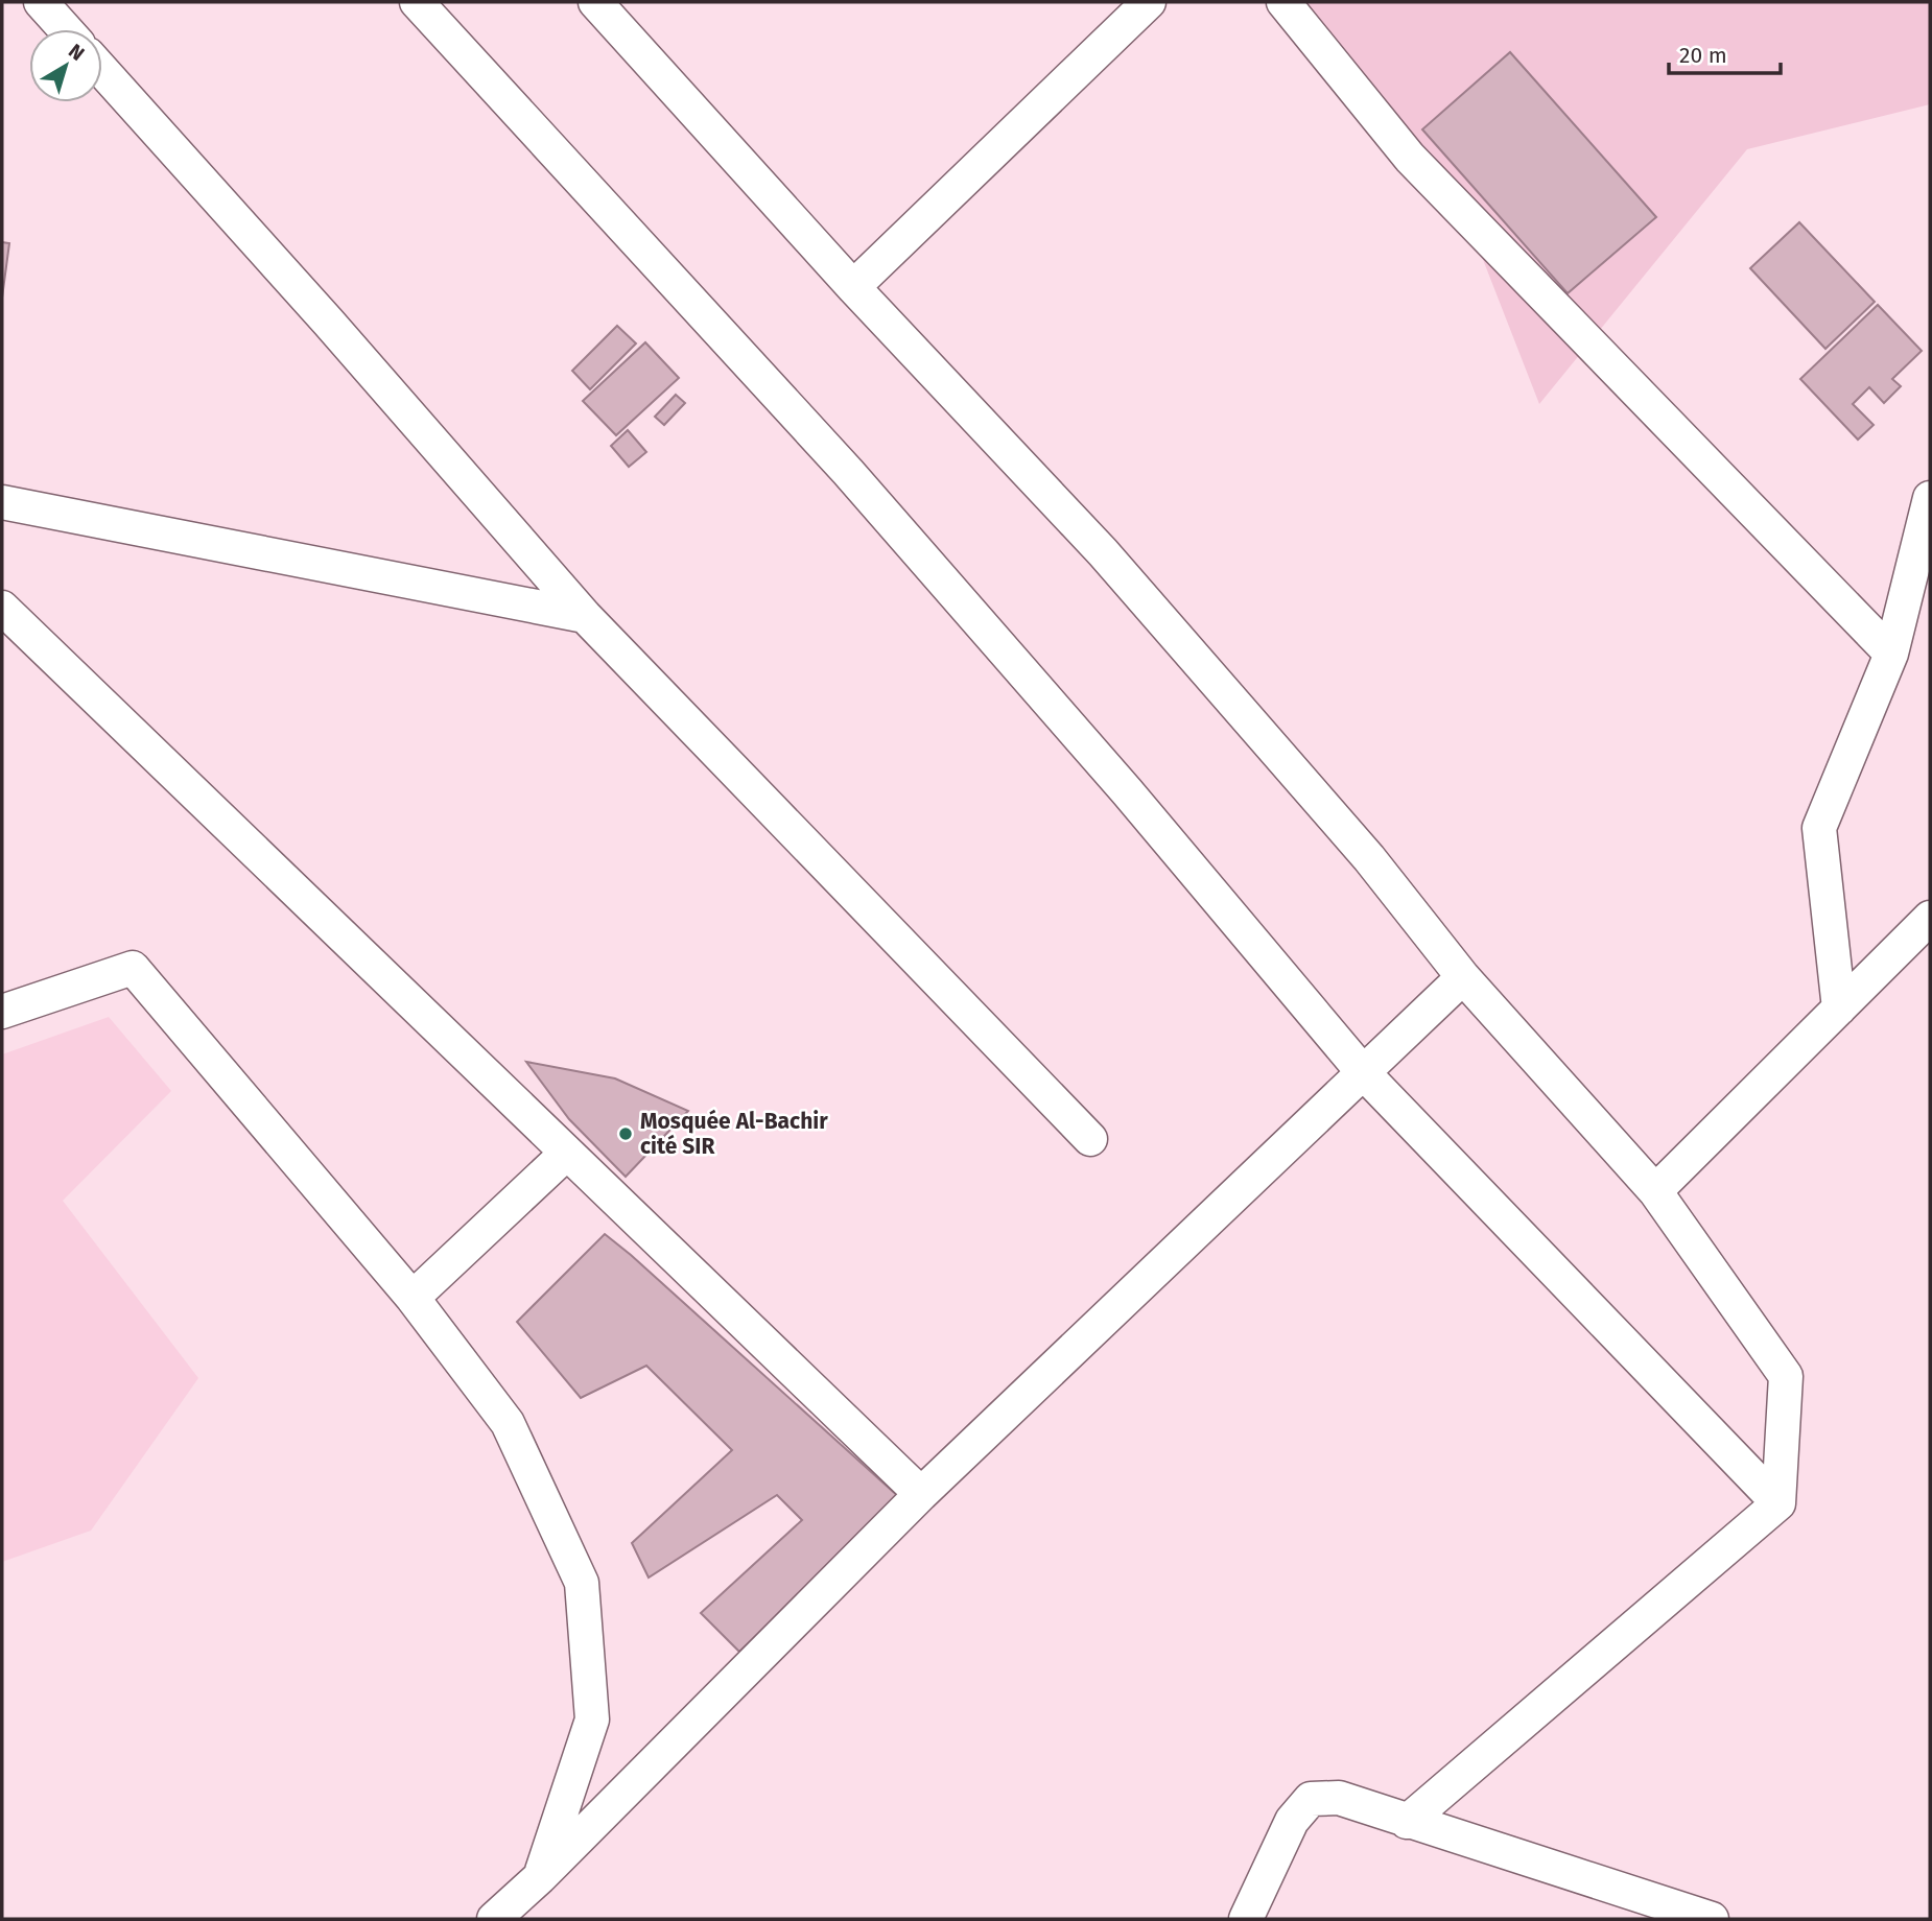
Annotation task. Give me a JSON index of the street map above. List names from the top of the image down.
{
  "places": ["Mosquée Al-Bachir cité SIR"],
  "scale_bar": "20 m",
  "north": "top right"
}
